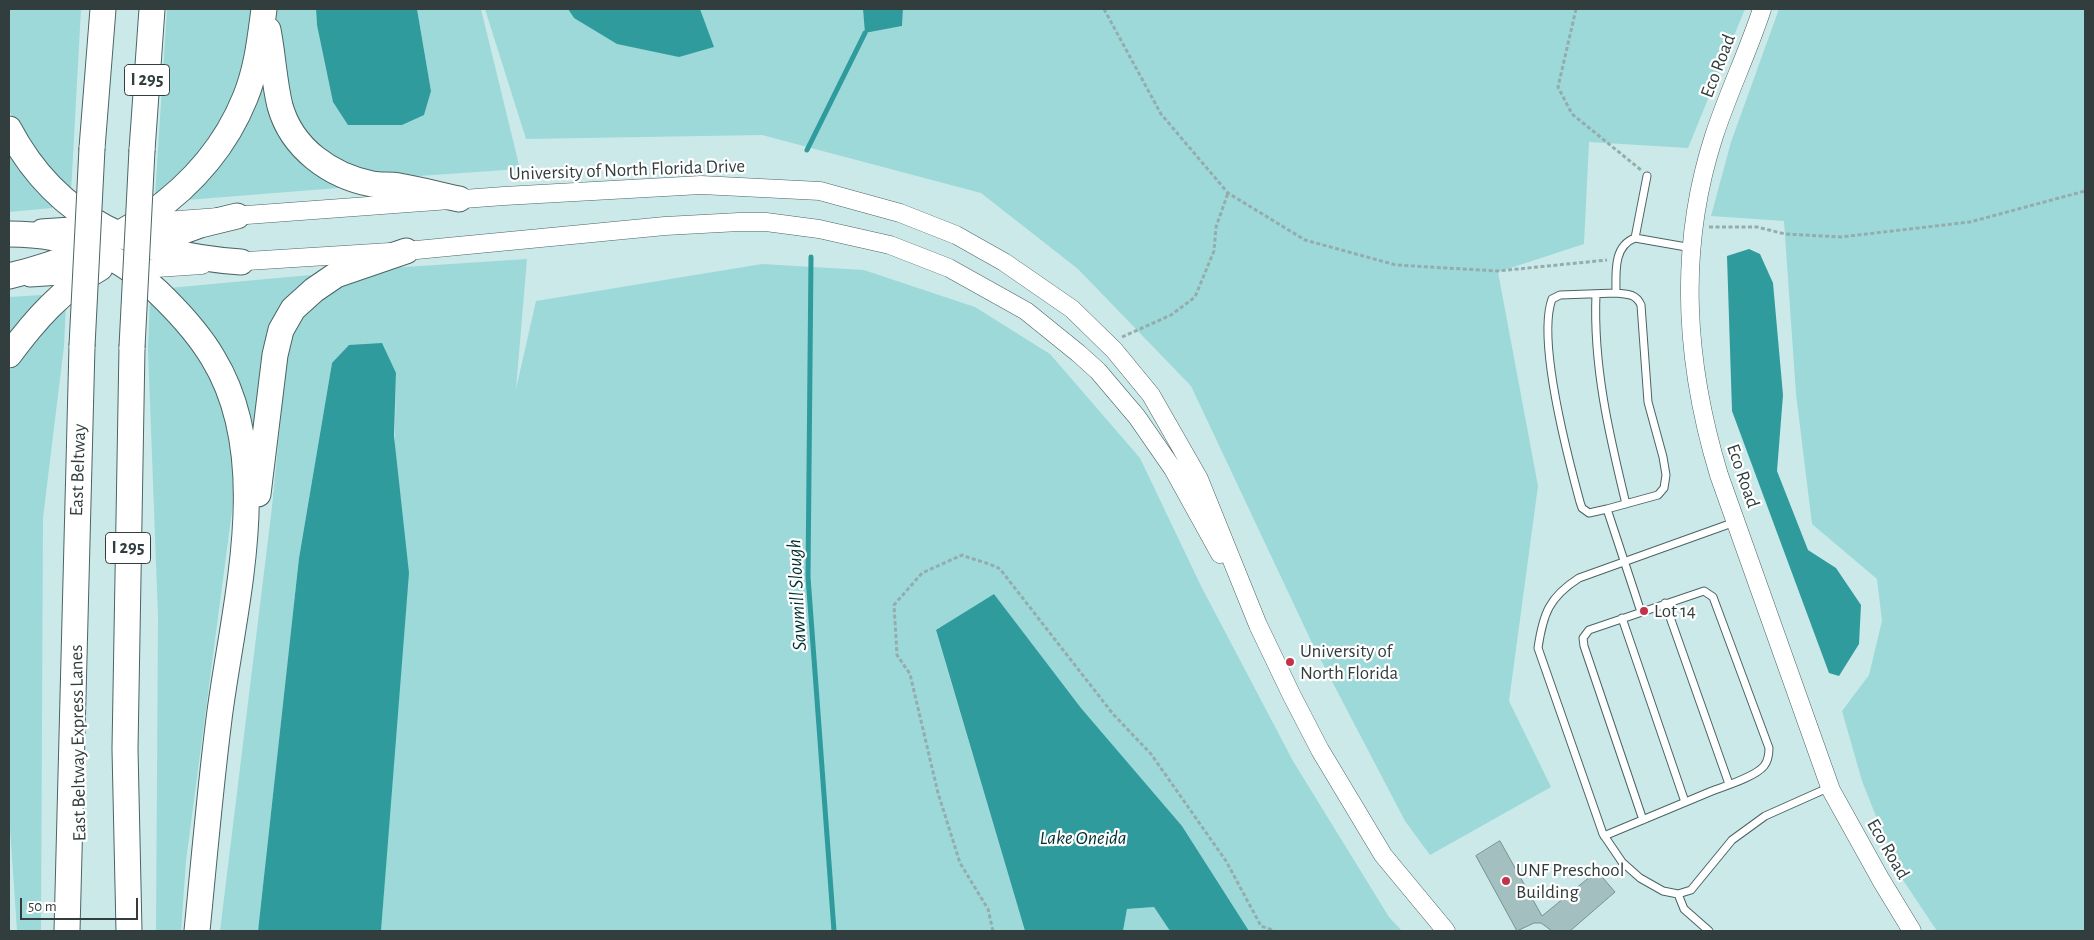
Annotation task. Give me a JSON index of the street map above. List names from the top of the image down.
{
  "streets": {
    "highway": ["I 295", "East Beltway", "East Beltway Express Lanes"],
    "street": ["Eco Road", "University of North Florida Drive"]
  },
  "crossings": [
    ["East Beltway", "East Beltway Express Lanes"]
  ],
  "water": ["Sawmill Slough", "Lake Oneida"],
  "places": ["Lot 14", "University of North Florida", "UNF Preschool Building"],
  "scale_bar": "50 m"
}
